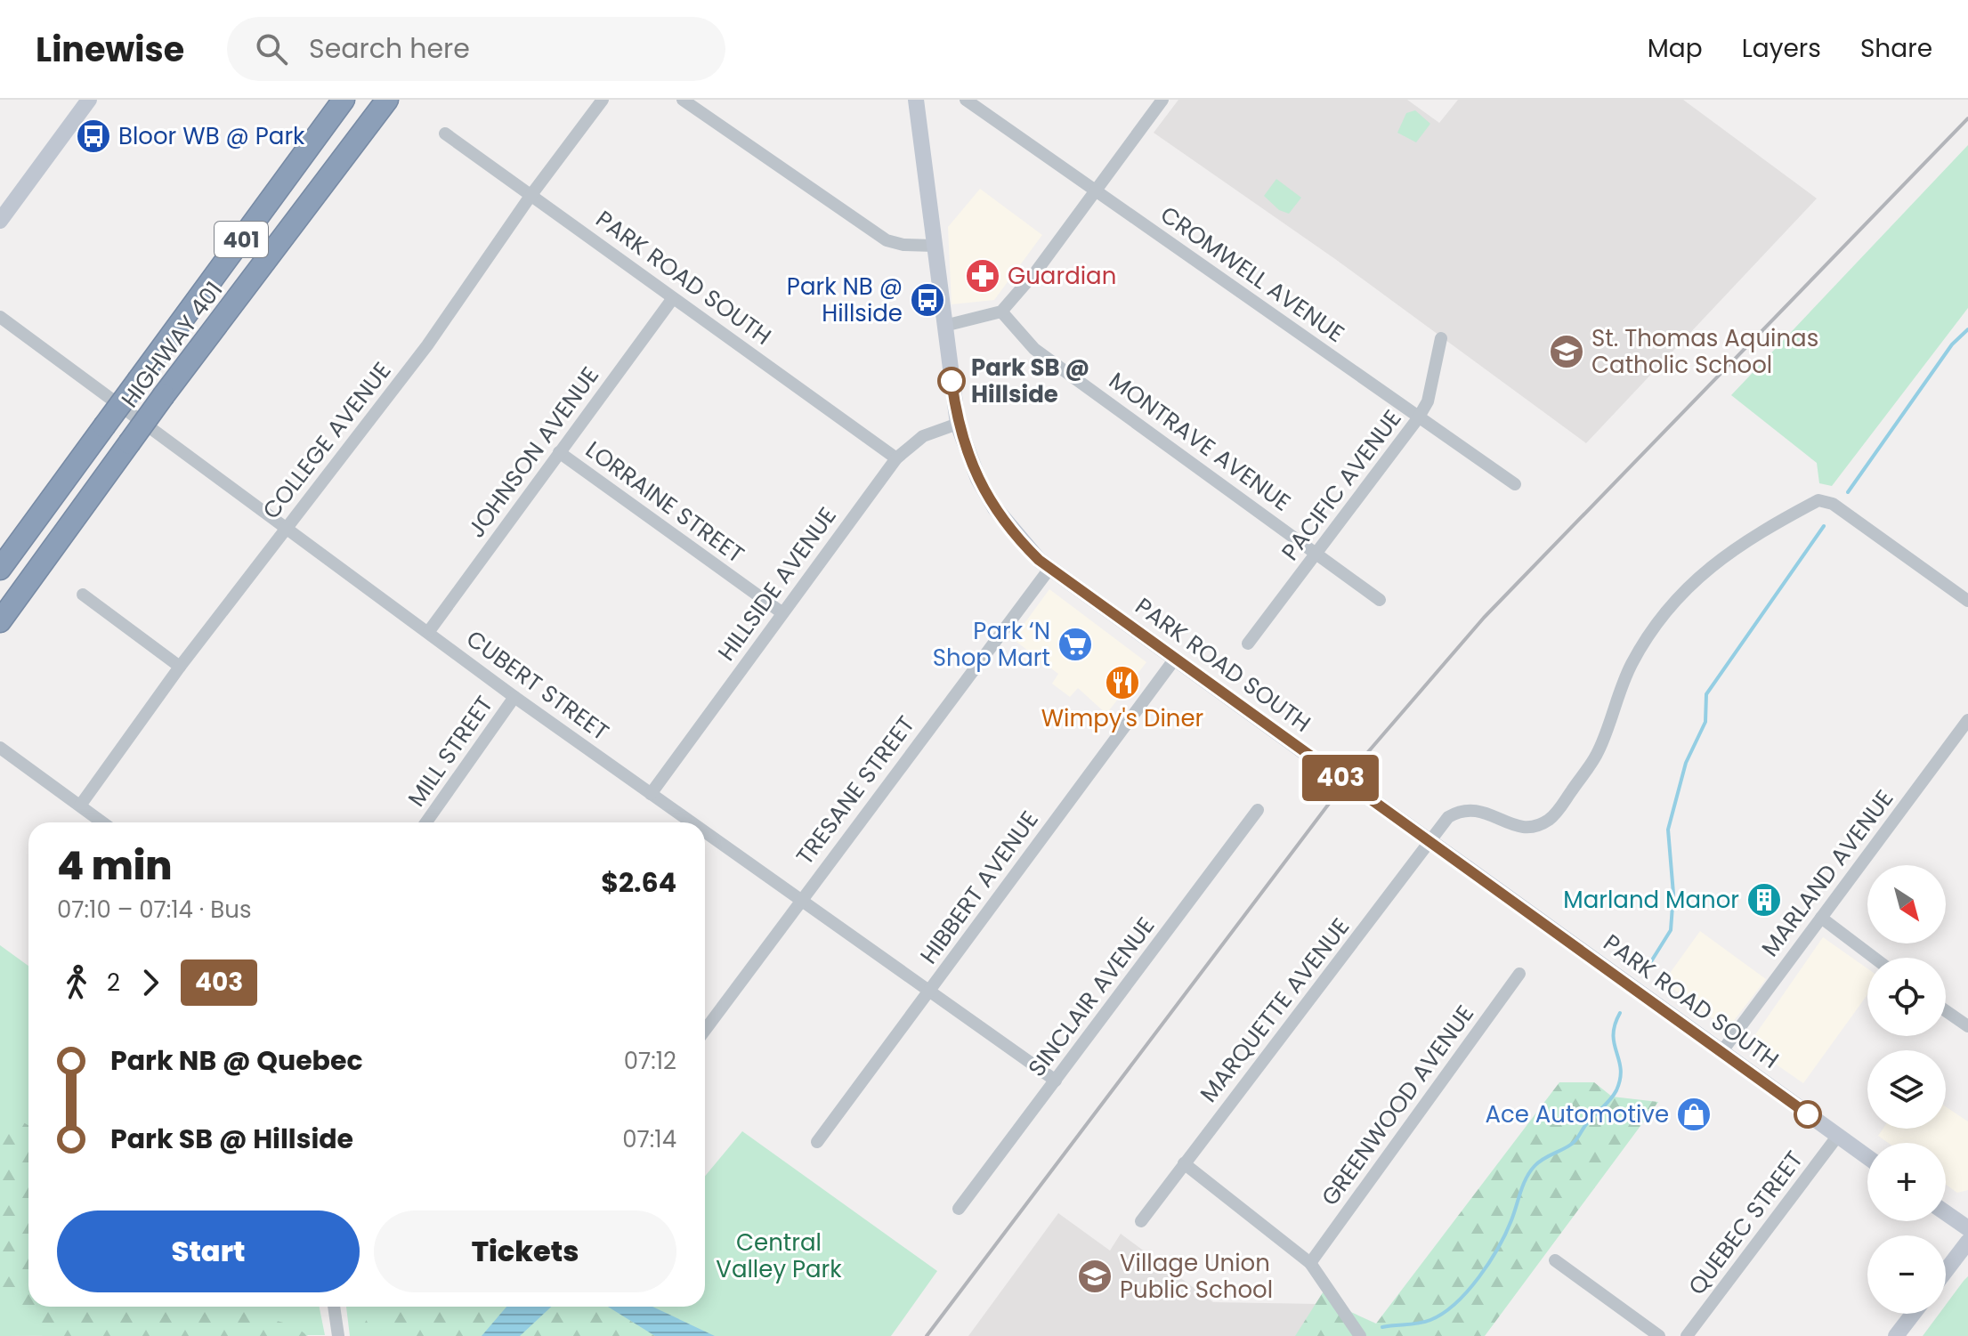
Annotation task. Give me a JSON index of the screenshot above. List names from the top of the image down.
{
  "streets": {
    "highway": ["401", "HIGHWAY 401"],
    "main road": ["PARK ROAD SOUTH"],
    "street": [
      "CROMWELL AVENUE",
      "COLLEGE AVENUE",
      "MONTRAVE AVENUE",
      "JOHNSON AVENUE",
      "PACIFIC AVENUE",
      "LORRAINE STREET",
      "HILLSIDE AVENUE",
      "CUBERT STREET",
      "MILL STREET",
      "TRESANE STREET",
      "MARLAND AVENUE",
      "HIBBERT AVENUE",
      "SINCLAIR AVENUE",
      "MARQUETTE AVENUE",
      "GREENWOOD AVENUE",
      "QUEBEC STREET"
    ]
  },
  "crossings": [
    ["CROMWELL AVENUE", "PACIFIC AVENUE"],
    ["PARK ROAD SOUTH", "COLLEGE AVENUE"],
    ["PARK ROAD SOUTH", "JOHNSON AVENUE"],
    ["PARK ROAD SOUTH", "HILLSIDE AVENUE"],
    ["PARK ROAD SOUTH", "TRESANE STREET"],
    ["PARK ROAD SOUTH", "MARLAND AVENUE"],
    ["PARK ROAD SOUTH", "HIBBERT AVENUE"],
    ["PARK ROAD SOUTH", "QUEBEC STREET"],
    ["COLLEGE AVENUE", "CUBERT STREET"],
    ["MONTRAVE AVENUE", "PACIFIC AVENUE"],
    ["JOHNSON AVENUE", "LORRAINE STREET"],
    ["JOHNSON AVENUE", "CUBERT STREET"],
    ["LORRAINE STREET", "HILLSIDE AVENUE"],
    ["HILLSIDE AVENUE", "CUBERT STREET"],
    ["CUBERT STREET", "MILL STREET"],
    ["CUBERT STREET", "TRESANE STREET"],
    ["CUBERT STREET", "HIBBERT AVENUE"],
    ["CUBERT STREET", "SINCLAIR AVENUE"]
  ],
  "parks": ["Central Valley Park"],
  "places": {
    "bus stop": ["Bloor WB @ Park", "Park NB @ Hillside"],
    "pharmacy": ["Guardian"],
    "school or university": ["St. Thomas Aquinas Catholic School", "Village Union Public School"],
    "other": ["Park SB @ Hillside"],
    "supermarket": ["Park ‘N Shop Mart"],
    "restaurant": ["Wimpy's Diner"],
    "building": ["Marland Manor"],
    "shop": ["Ace Automotive"]
  },
  "lines": ["bus line 403"],
  "north": "bottom right",
  "page": {
    "header": "Linewise",
    "search": "Search here",
    "nav": ["Map", "Layers", "Share"],
    "on_map": "403",
    "heading": ["4 min", "07:10 – 07:14 · Bus", "$2.64"],
    "map_buttons": ["+", "−"],
    "legs": ["2", "403"],
    "list": [
      {
        "name": "Park NB @ Quebec",
        "value": "07:12"
      },
      {
        "name": "Park SB @ Hillside",
        "value": "07:14"
      }
    ],
    "buttons": ["Start", "Tickets"]
  }
}
